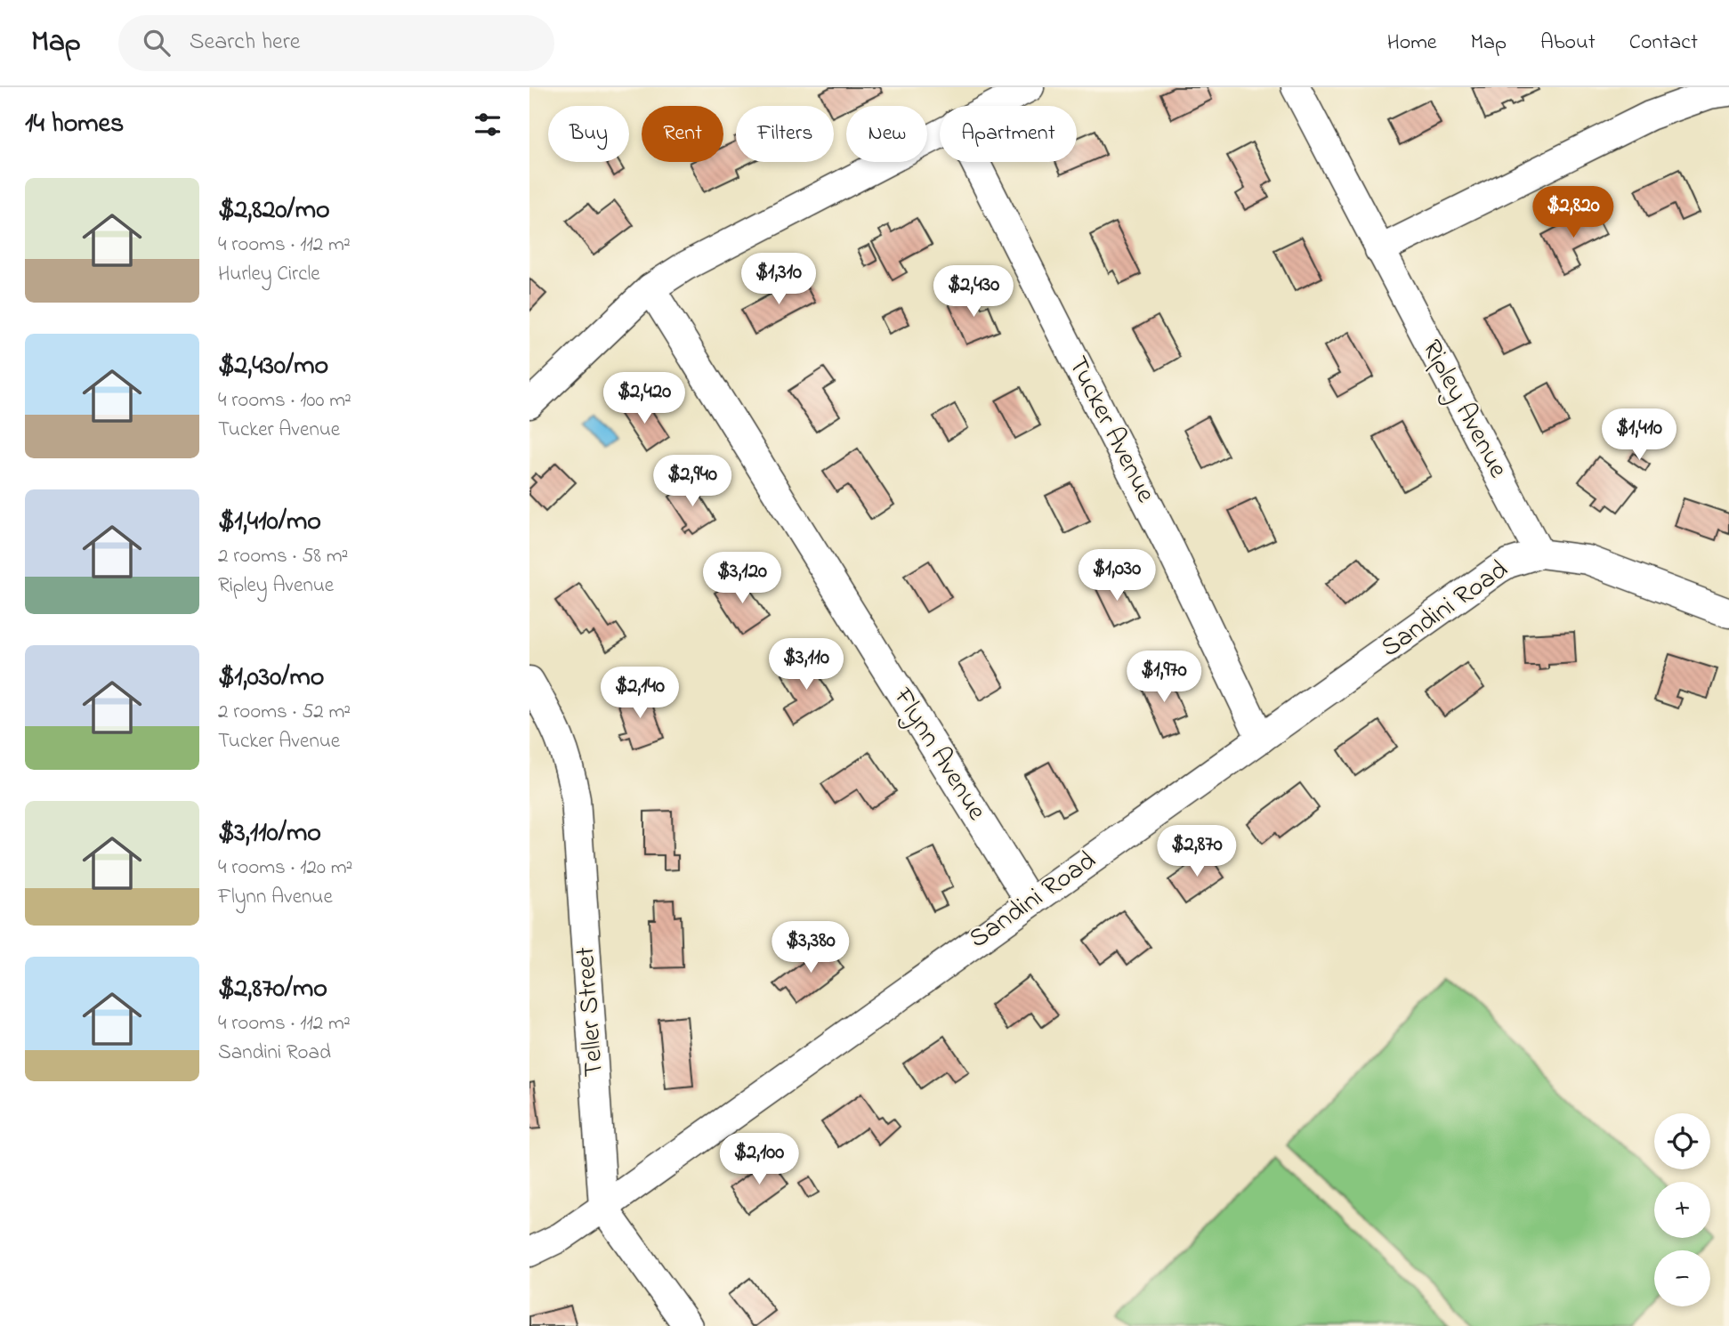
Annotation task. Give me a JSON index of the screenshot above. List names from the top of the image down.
{
  "streets": {
    "street": [
      "Ripley Avenue",
      "Tucker Avenue",
      "Sandini Road",
      "Flynn Avenue",
      "Teller Street"
    ]
  },
  "crossings": [
    ["Ripley Avenue", "Sandini Road"],
    ["Tucker Avenue", "Sandini Road"],
    ["Sandini Road", "Flynn Avenue"],
    ["Sandini Road", "Teller Street"]
  ],
  "page": {
    "header": "Map",
    "search": "Search here",
    "nav": [
      "Home",
      "Map",
      "About",
      "Contact"
    ],
    "heading": "14 homes",
    "chip": [
      "Buy",
      "Rent",
      "Filters",
      "New",
      "Apartment"
    ],
    "list": [
      {
        "name": "$2,820/mo",
        "note": "4 rooms · 112 m² · Hurley Circle"
      },
      {
        "name": "$2,430/mo",
        "note": "4 rooms · 100 m² · Tucker Avenue"
      },
      {
        "name": "$1,410/mo",
        "note": "2 rooms · 58 m² · Ripley Avenue"
      },
      {
        "name": "$1,030/mo",
        "note": "2 rooms · 52 m² · Tucker Avenue"
      },
      {
        "name": "$3,110/mo",
        "note": "4 rooms · 120 m² · Flynn Avenue"
      },
      {
        "name": "$2,870/mo",
        "note": "4 rooms · 112 m² · Sandini Road"
      }
    ],
    "price": [
      "$2,820",
      "$1,310",
      "$2,430",
      "$2,420",
      "$1,410",
      "$2,940",
      "$1,030",
      "$3,120",
      "$3,110",
      "$1,970",
      "$2,140",
      "$2,870",
      "$3,380",
      "$2,100"
    ],
    "map_buttons": ["+", "−"]
  }
}
